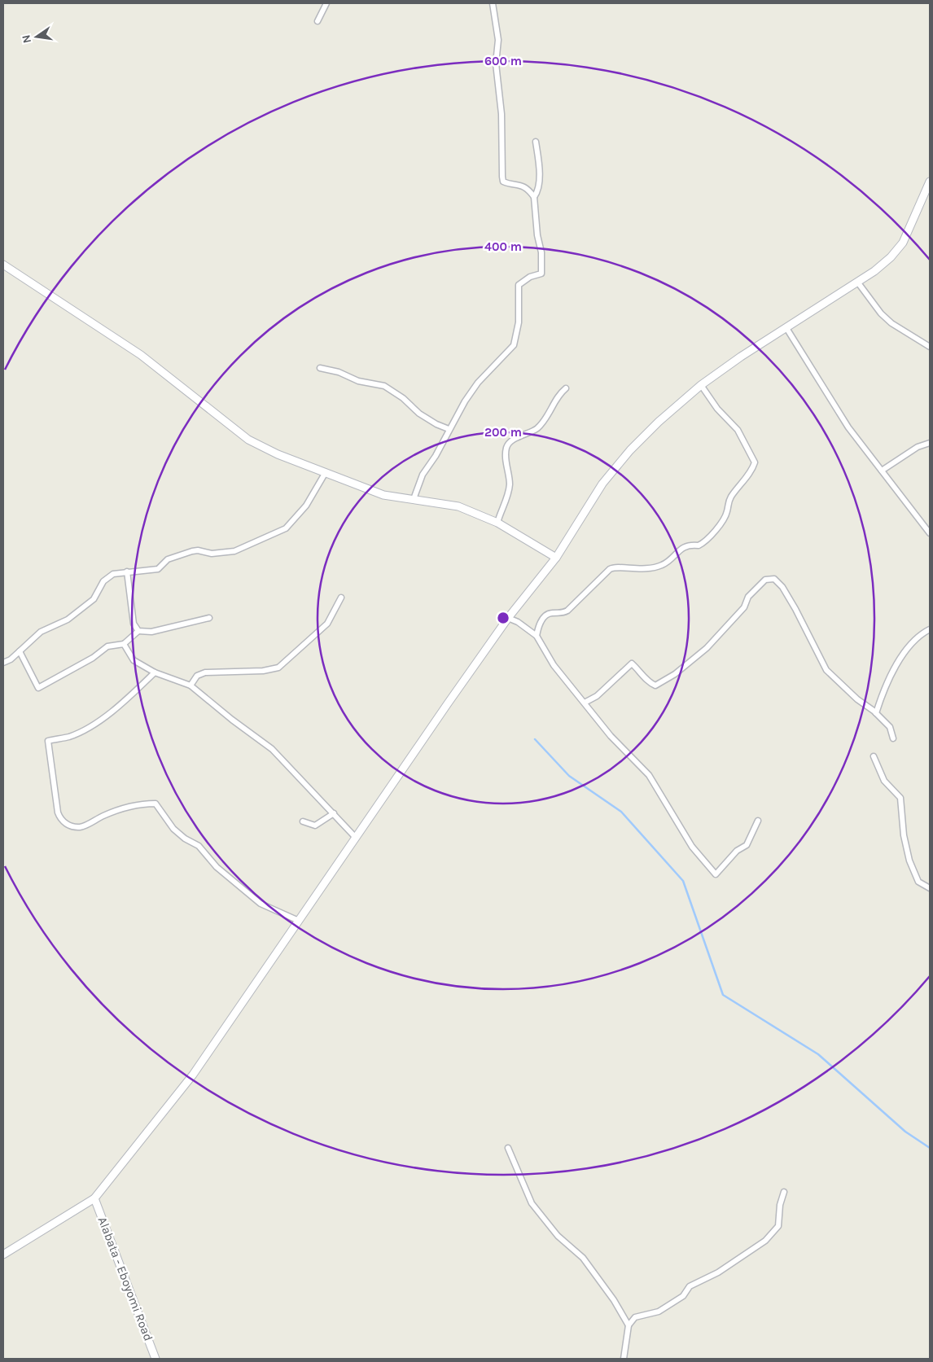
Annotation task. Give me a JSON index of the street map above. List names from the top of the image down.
{
  "streets": {
    "main road": ["Alabata - Eboyomi Road"]
  },
  "north": "left",
  "rings": ["600 m", "400 m", "200 m"]
}
